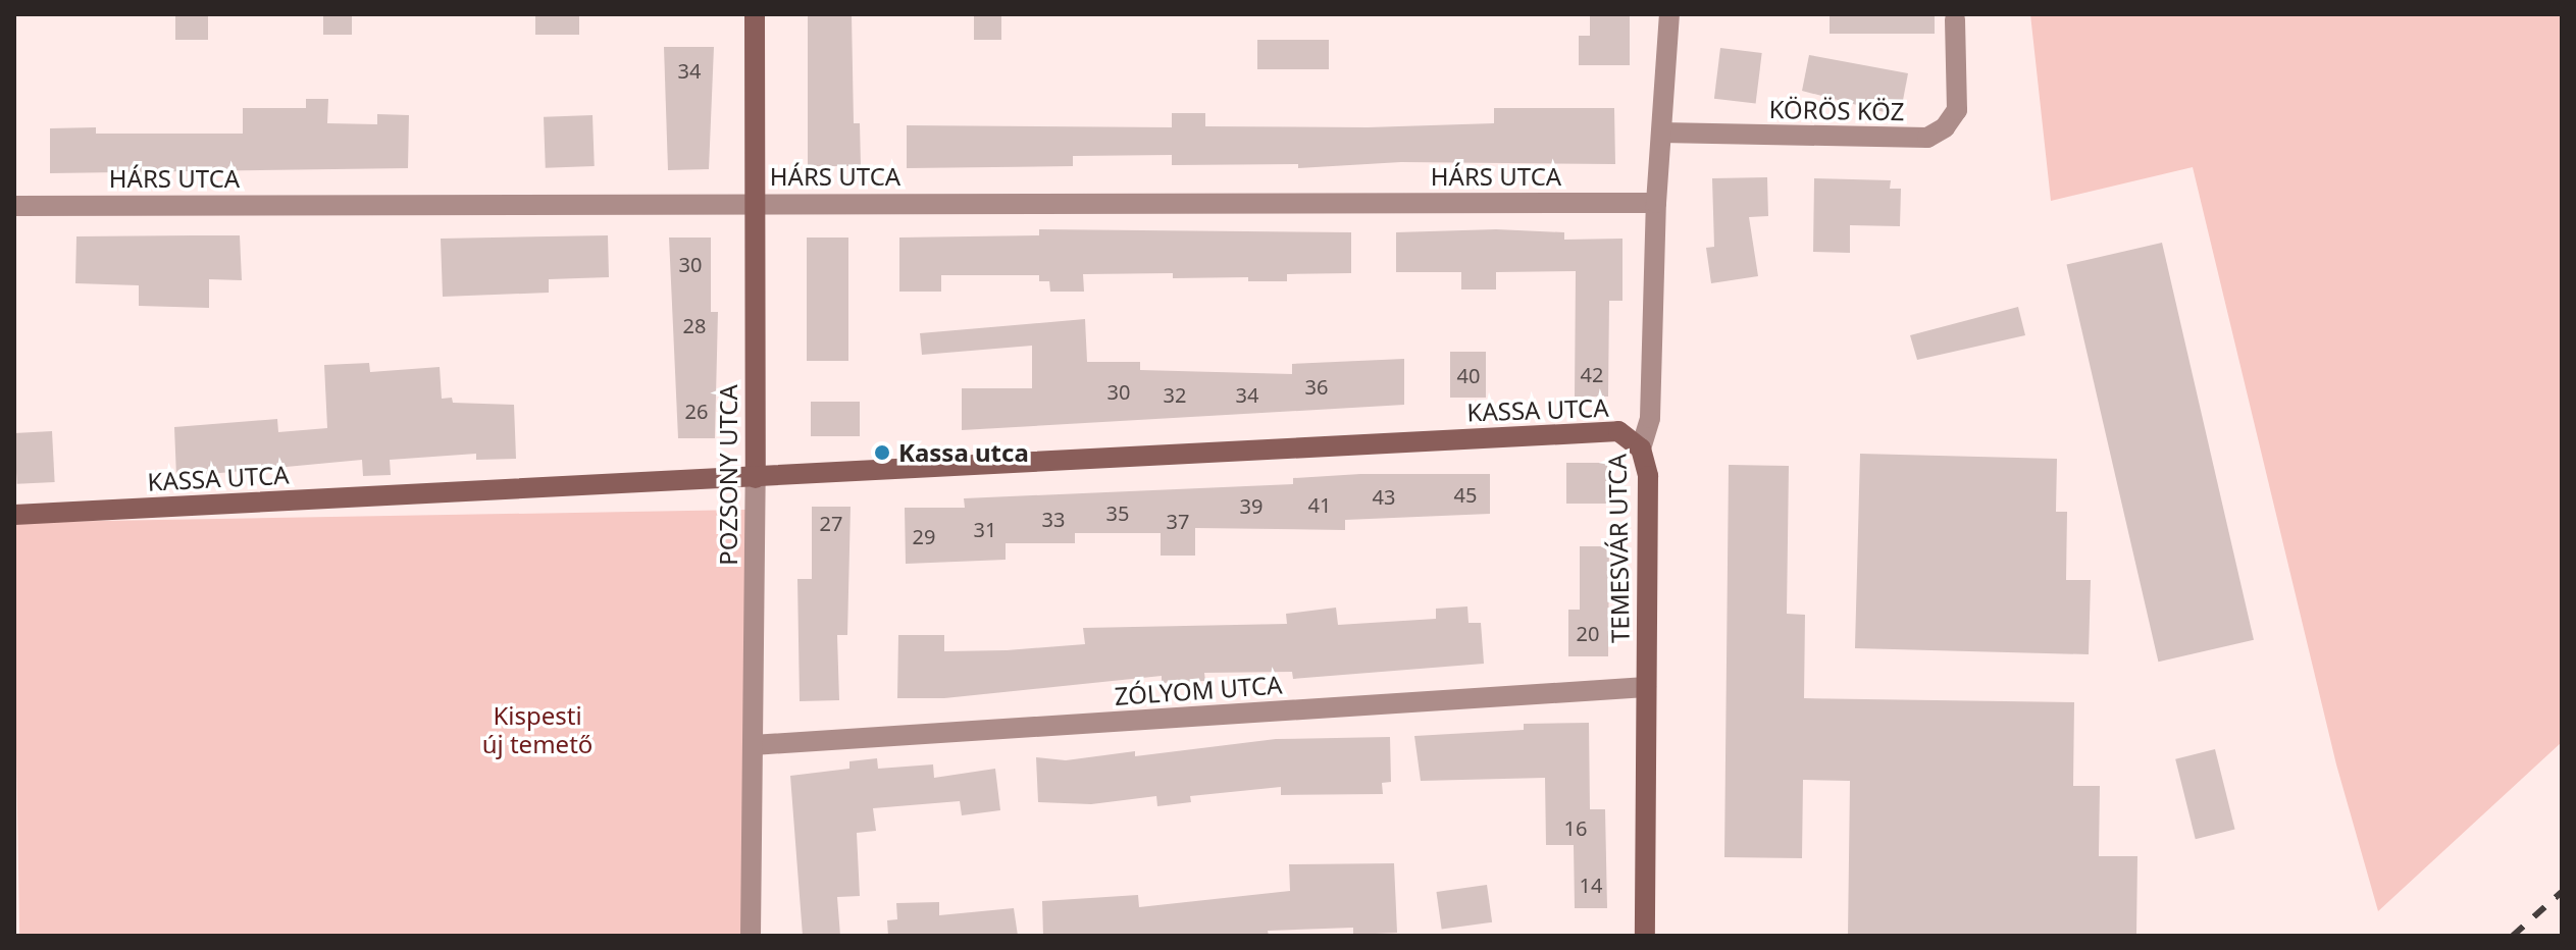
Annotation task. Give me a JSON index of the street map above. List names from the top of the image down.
{
  "streets": {
    "street": [
      "KÖRÖS KÖZ",
      "HÁRS UTCA",
      "KASSA UTCA",
      "POZSONY UTCA",
      "TEMESVÁR UTCA",
      "ZÓLYOM UTCA"
    ]
  },
  "crossings": [
    ["KÖRÖS KÖZ", "TEMESVÁR UTCA"],
    ["HÁRS UTCA", "POZSONY UTCA"],
    ["HÁRS UTCA", "TEMESVÁR UTCA"],
    ["KASSA UTCA", "POZSONY UTCA"],
    ["KASSA UTCA", "TEMESVÁR UTCA"],
    ["POZSONY UTCA", "ZÓLYOM UTCA"],
    ["TEMESVÁR UTCA", "ZÓLYOM UTCA"]
  ],
  "parks": ["Kispesti új temető"],
  "places": ["Kassa utca"],
  "house_numbers": [
    "34",
    "30",
    "28",
    "42",
    "40",
    "36",
    "30",
    "32",
    "34",
    "26",
    "45",
    "43",
    "41",
    "39",
    "35",
    "33",
    "37",
    "27",
    "31",
    "29",
    "20",
    "16",
    "14"
  ]
}
